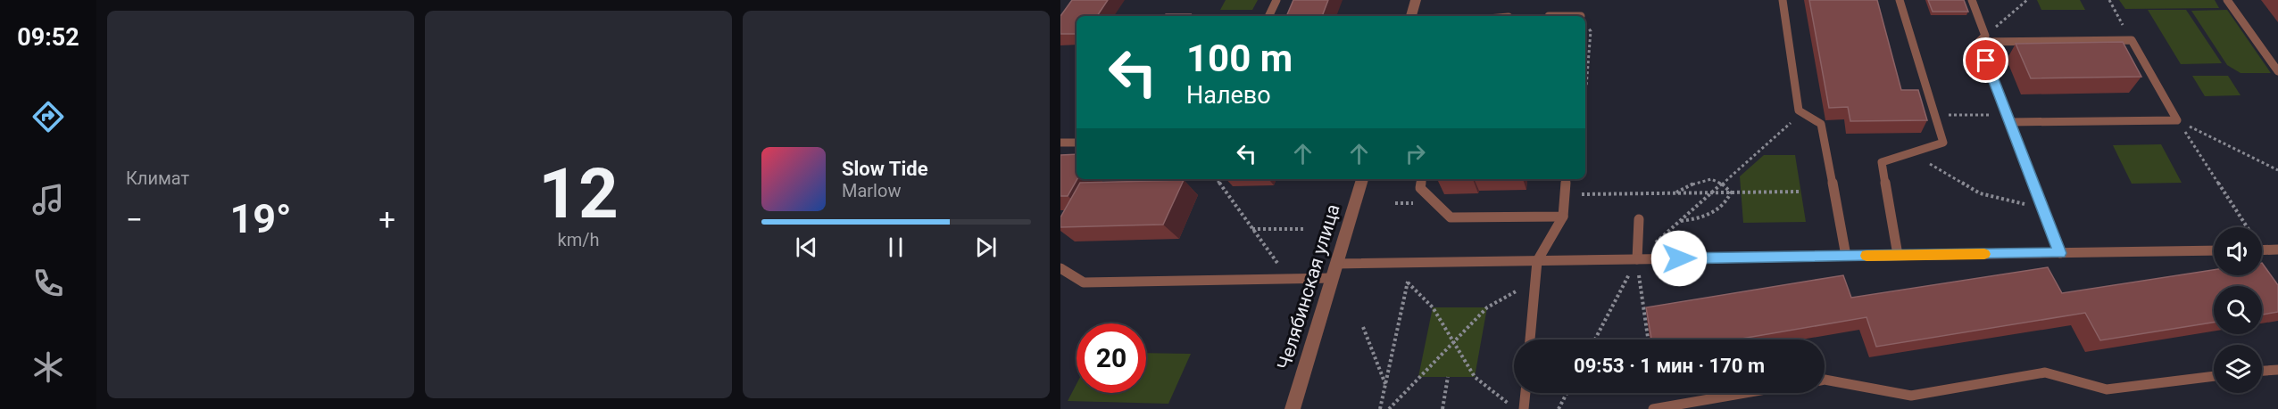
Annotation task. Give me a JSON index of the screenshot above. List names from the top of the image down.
{
  "streets": {
    "street": ["Челябинская улица"]
  },
  "page": {
    "tabs": "09:52",
    "tile": [
      "Климат",
      ["12", "km/h"]
    ],
    "turn": ["100 m", "Налево"],
    "song": ["Slow Tide", "Marlow"],
    "heat": ["−", "19°", "+"],
    "limit": "20",
    "trip": "09:53 · 1 мин · 170 m"
  }
}
